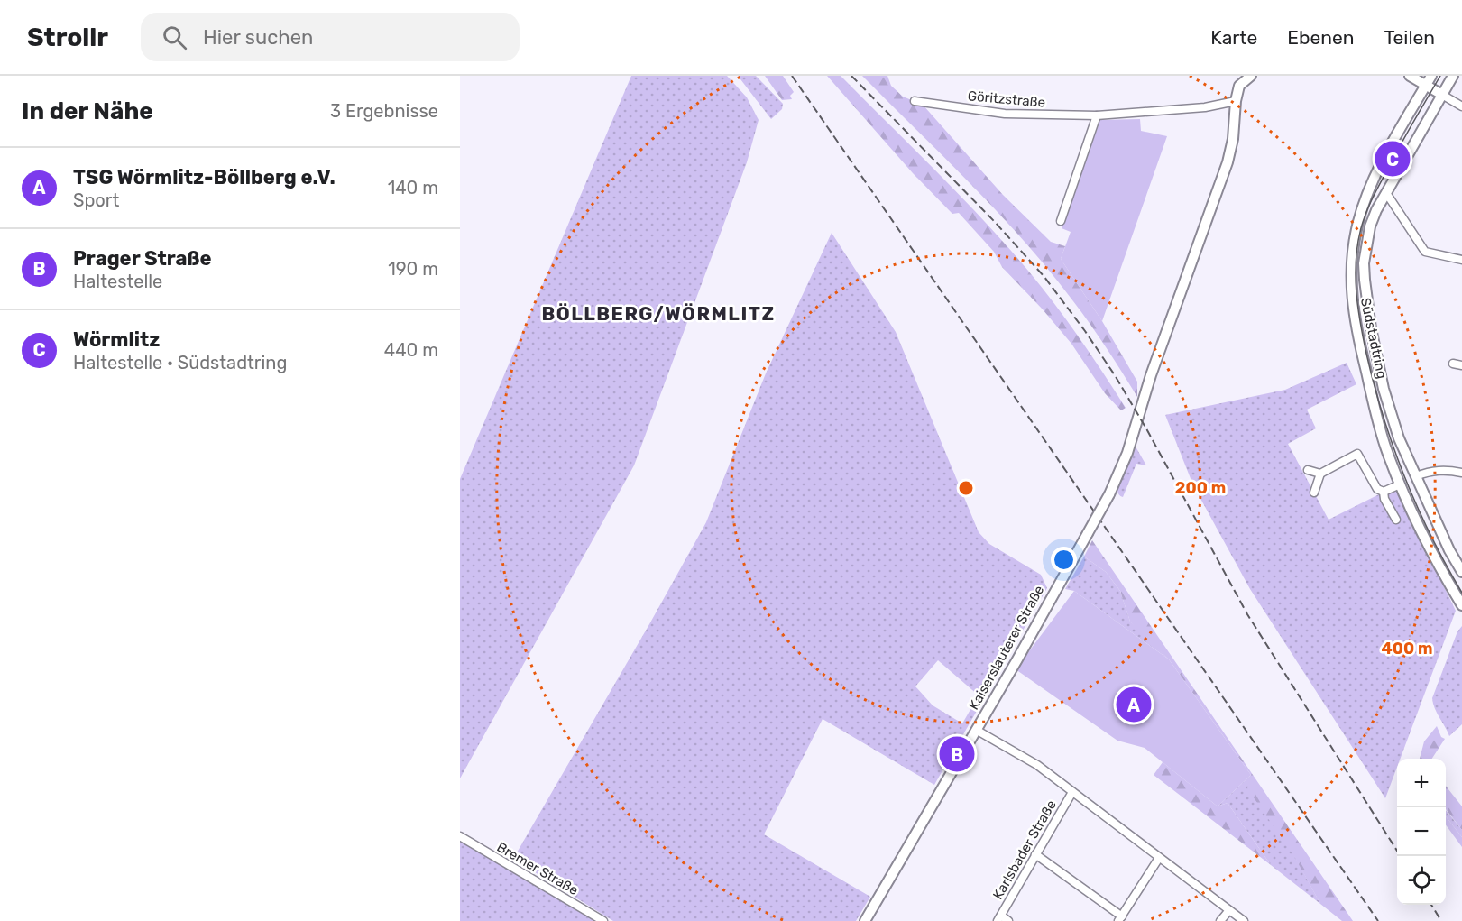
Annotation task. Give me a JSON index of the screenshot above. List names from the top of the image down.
{
  "streets": {
    "street": [
      "Göritzstraße",
      "Südstadtring",
      "Kaiserslauterer Straße",
      "Karlsbader Straße",
      "Bremer Straße"
    ]
  },
  "crossings": [
    ["Göritzstraße", "Kaiserslauterer Straße"]
  ],
  "districts": ["BÖLLBERG/WÖRMLITZ"],
  "page": {
    "header": "Strollr",
    "search": "Hier suchen",
    "nav": ["Karte", "Ebenen", "Teilen"],
    "heading": ["In der Nähe", "3 Ergebnisse"],
    "pins": ["C", "A", "B"],
    "list": [
      {
        "mark": "A",
        "name": "TSG Wörmlitz-Böllberg e.V.",
        "note": "Sport",
        "value": "140 m"
      },
      {
        "mark": "B",
        "name": "Prager Straße",
        "note": "Haltestelle",
        "value": "190 m"
      },
      {
        "mark": "C",
        "name": "Wörmlitz",
        "note": "Haltestelle · Südstadtring",
        "value": "440 m"
      }
    ],
    "map_buttons": ["+", "−"]
  },
  "rings": ["200 m", "400 m"]
}
